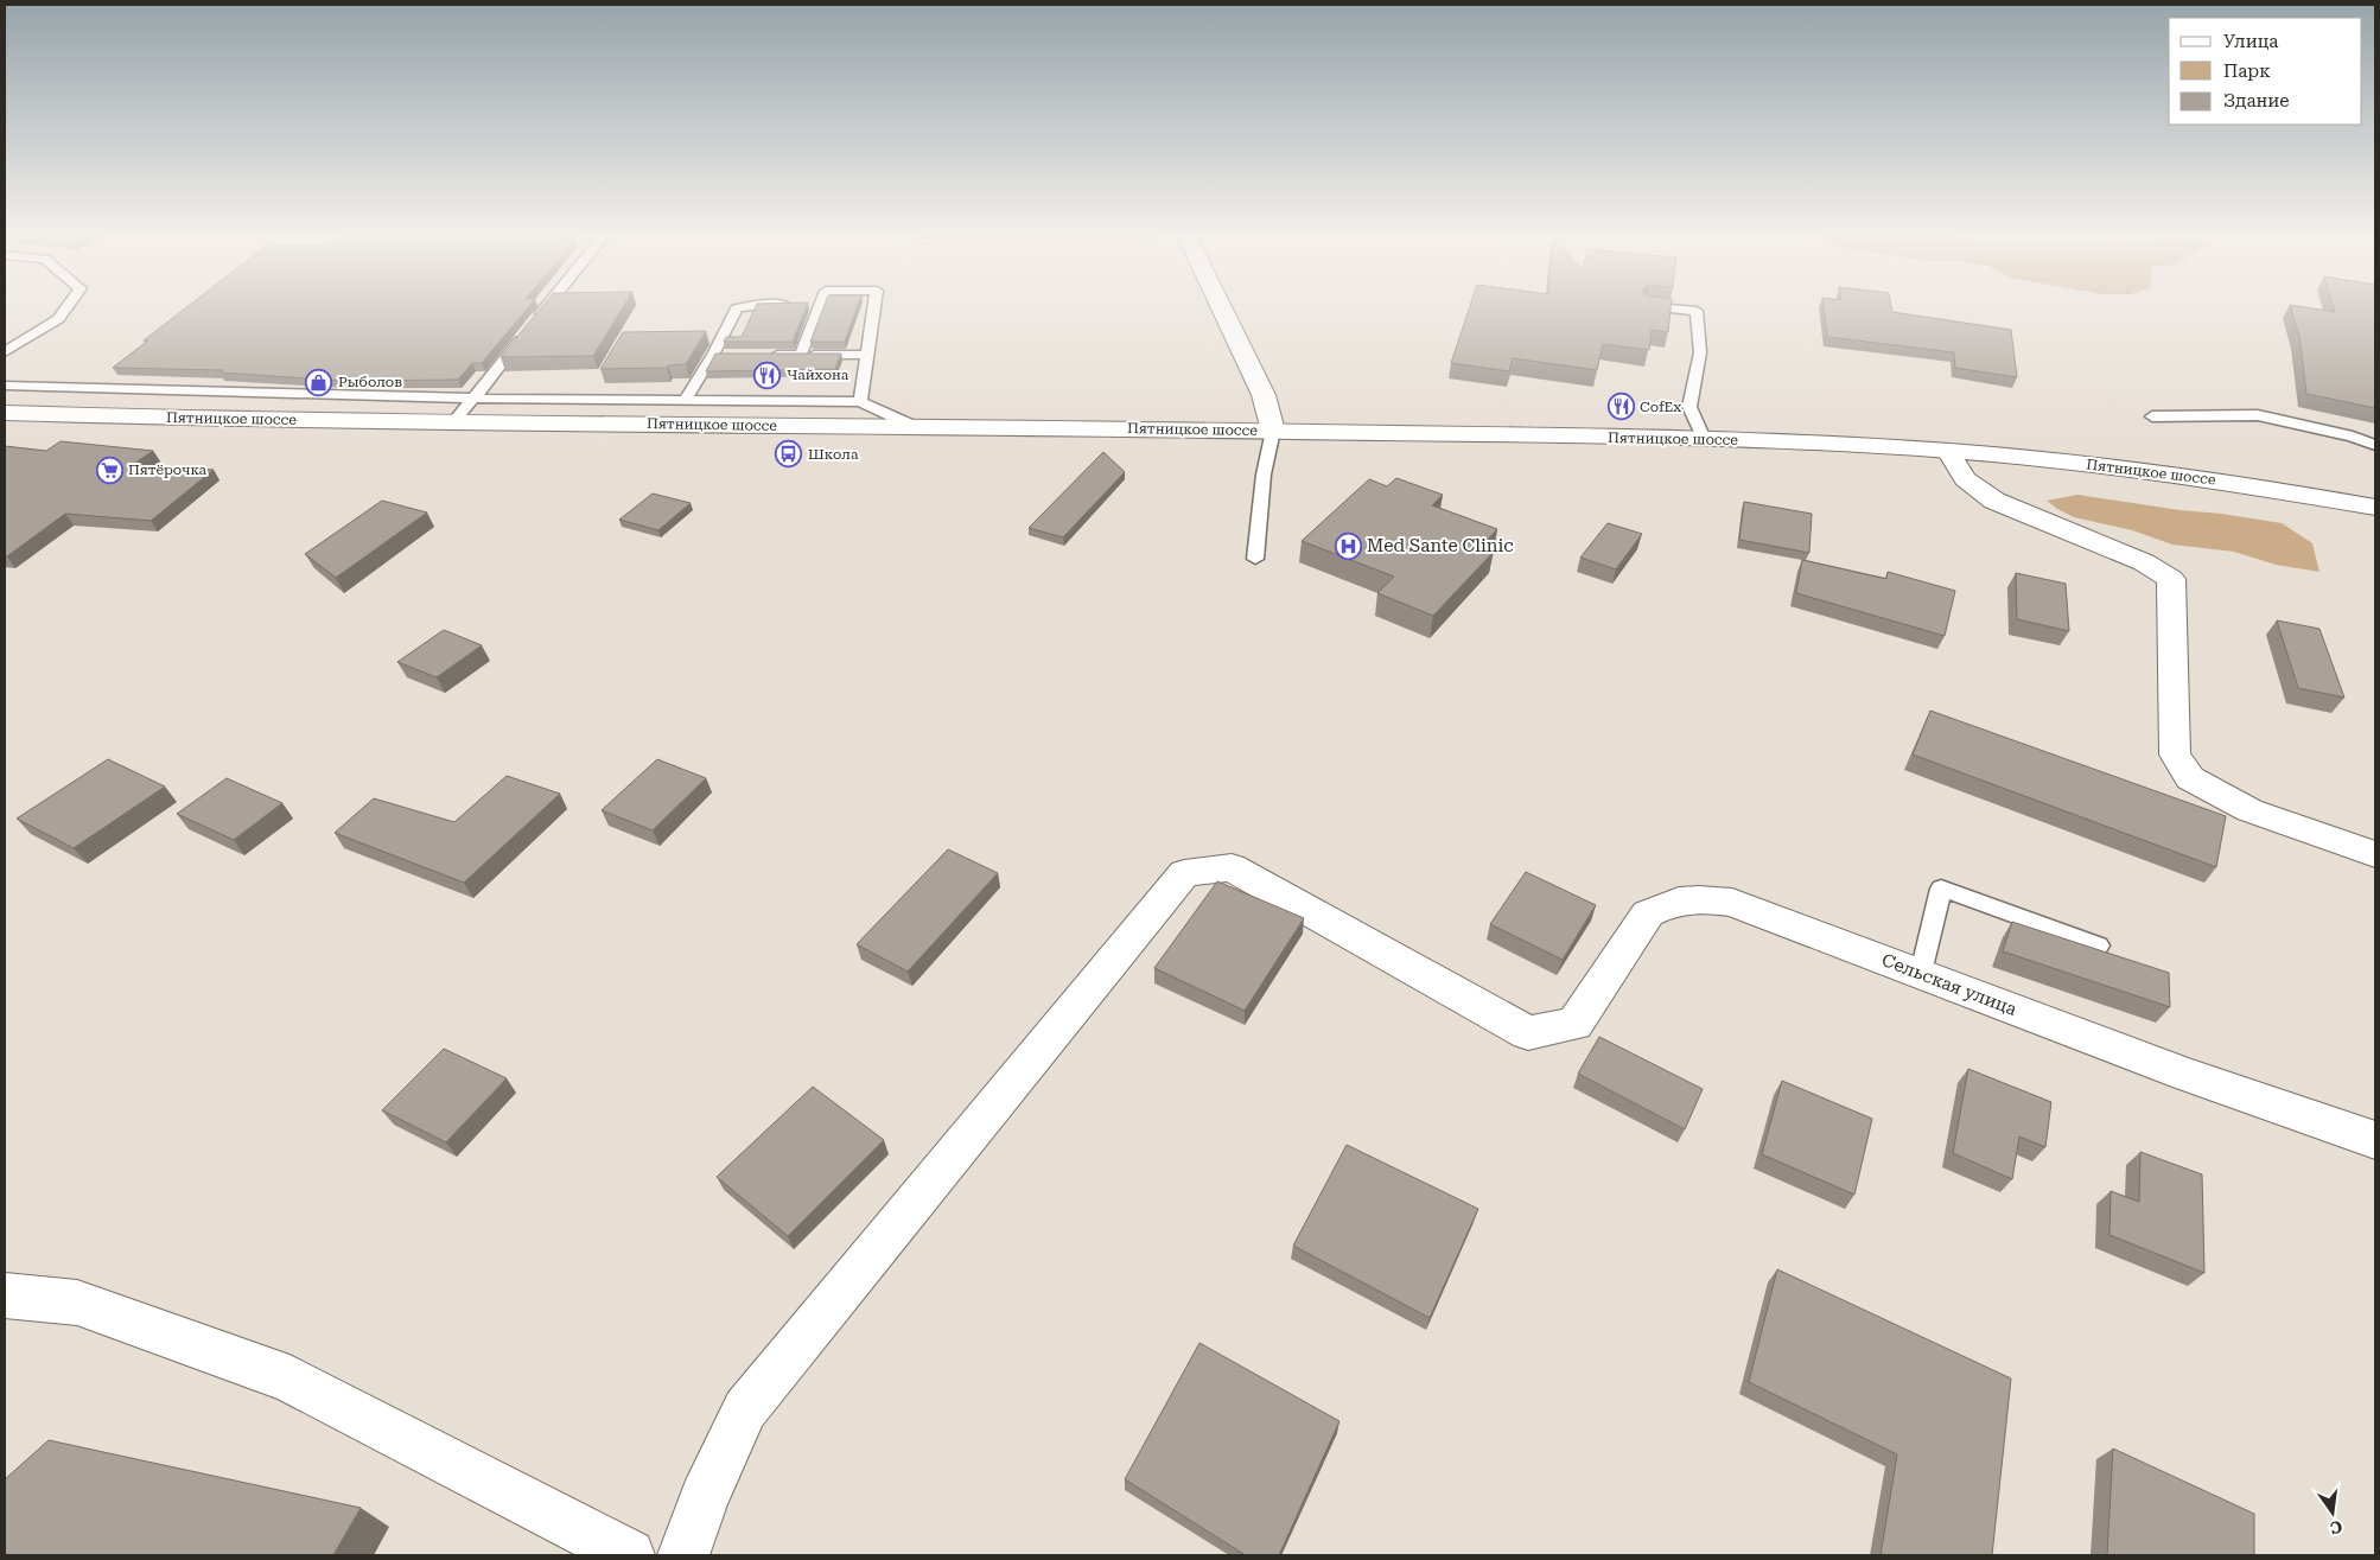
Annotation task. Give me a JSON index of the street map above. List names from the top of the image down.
{
  "streets": {
    "street": ["Пятницкое шоссе", "Сельская улица"]
  },
  "places": {
    "restaurant": ["Чайхона", "CofEx"],
    "shop": ["Рыболов"],
    "bus stop": ["Школа"],
    "supermarket": ["Пятёрочка"],
    "hospital": ["Med Sante Clinic"]
  },
  "legend": ["Улица", "Парк", "Здание"],
  "north": "bottom"
}
